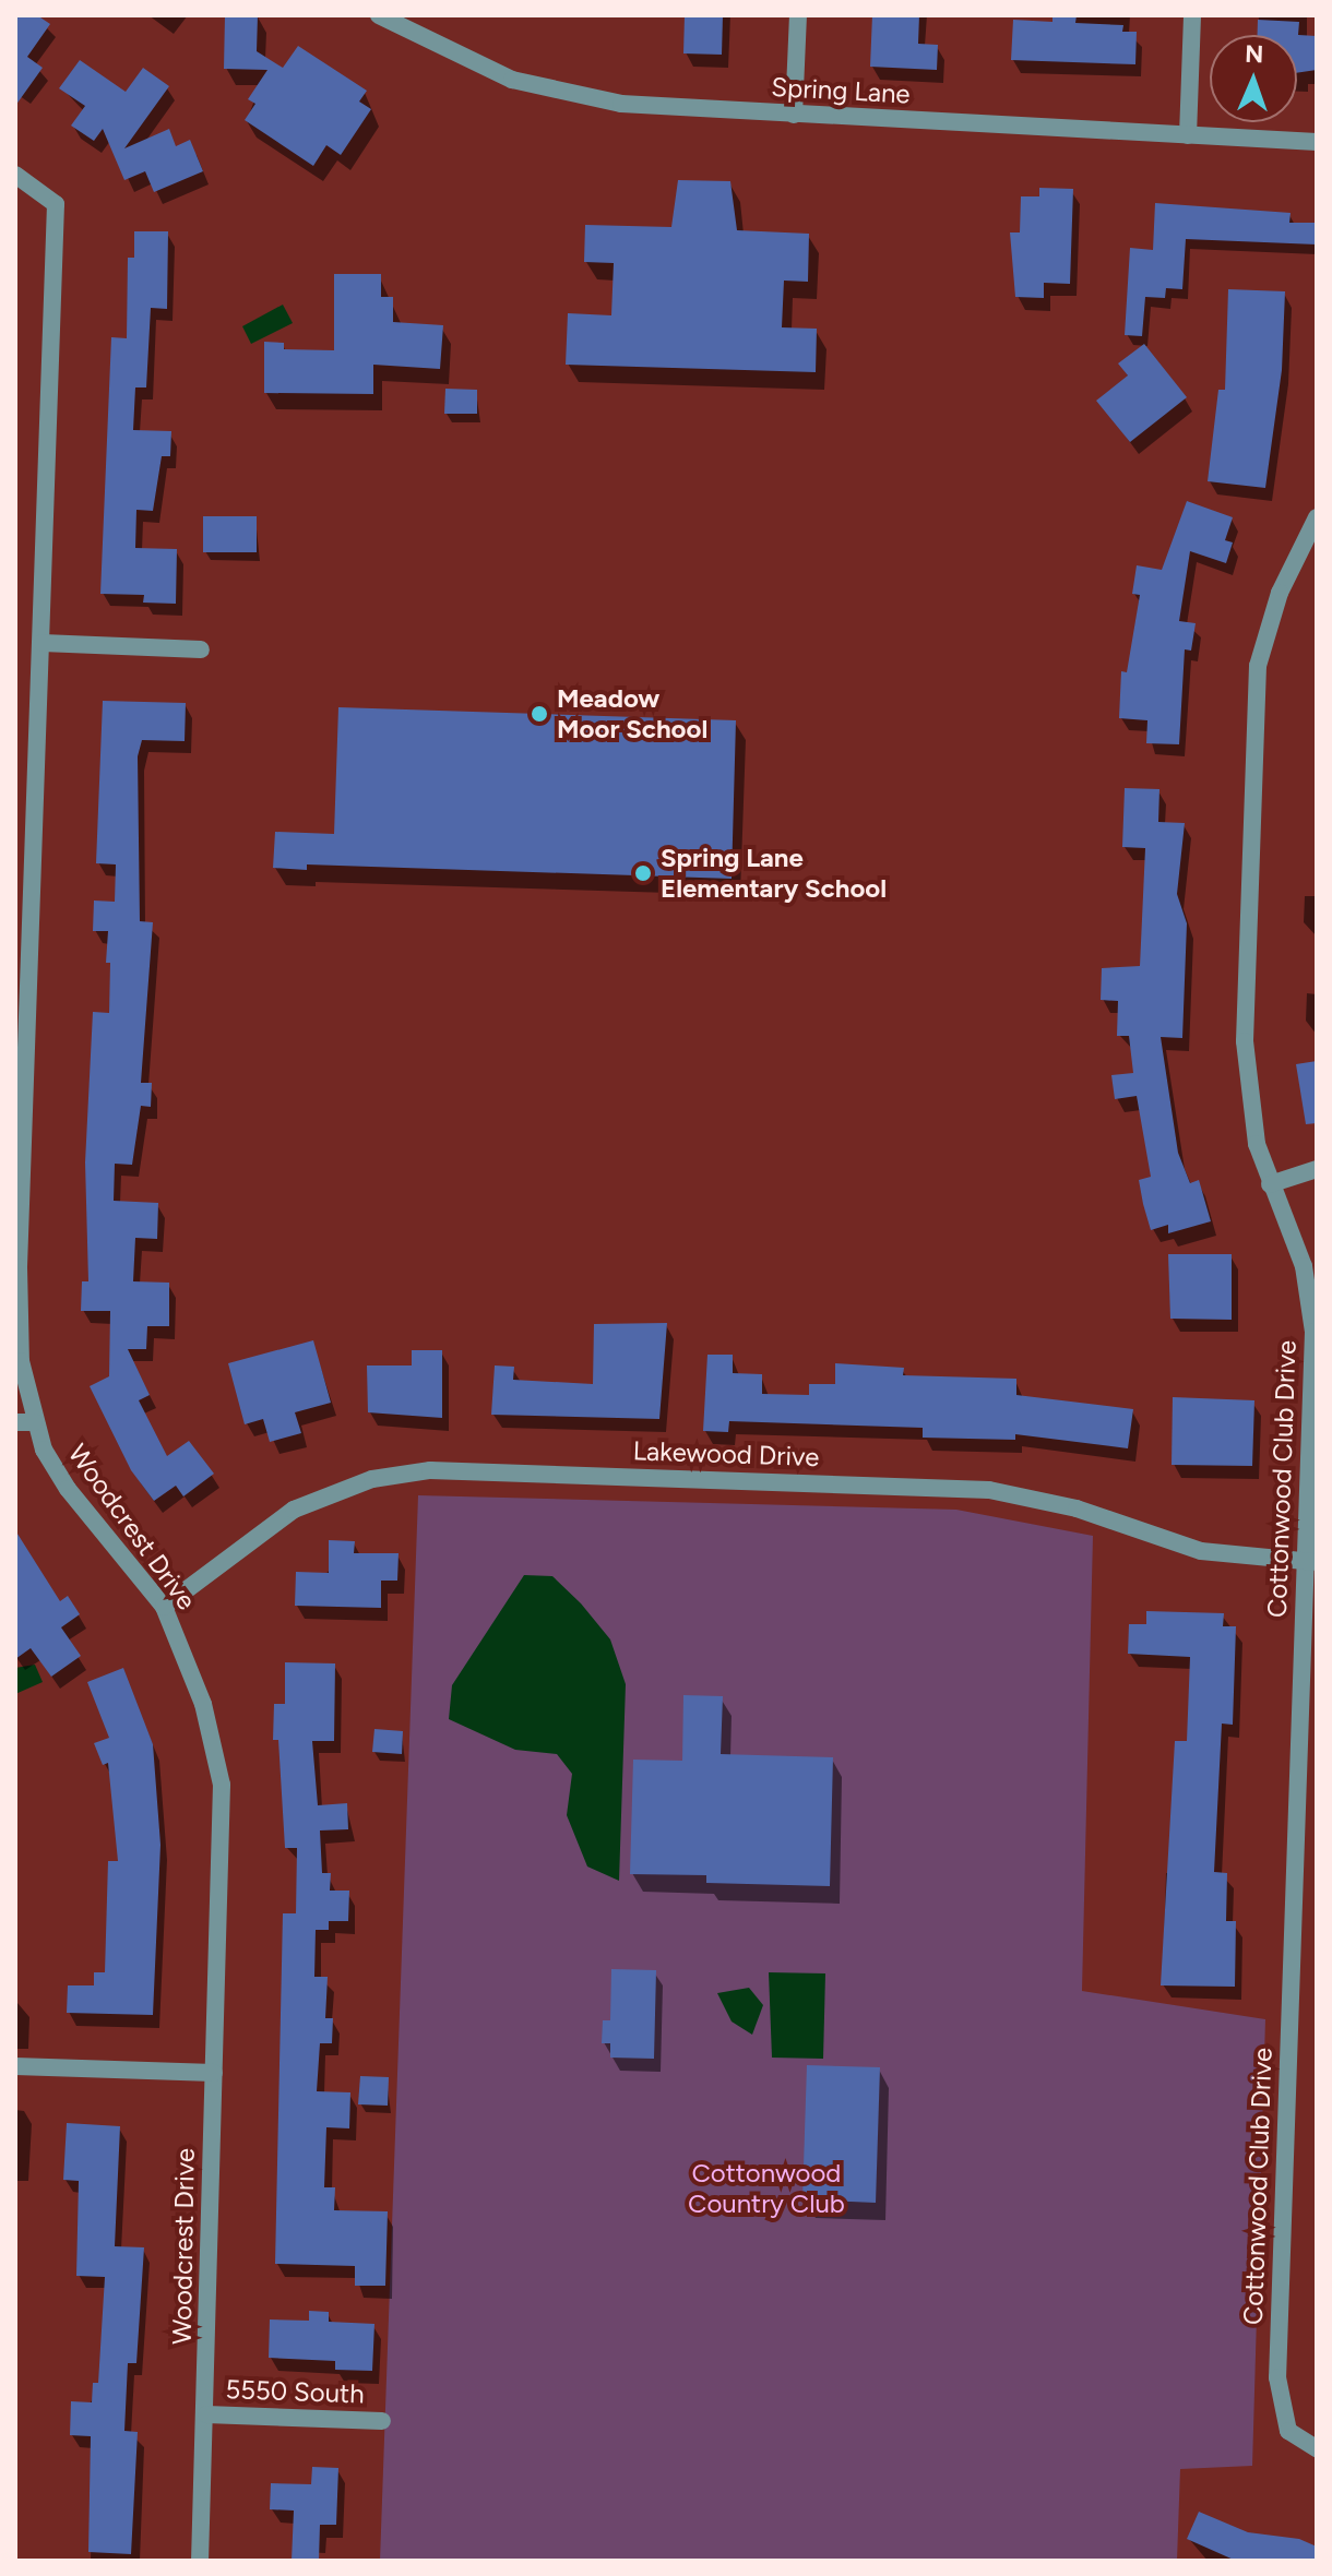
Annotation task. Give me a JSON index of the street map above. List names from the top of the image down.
{
  "streets": {
    "street": [
      "Spring Lane",
      "Lakewood Drive",
      "Cottonwood Club Drive",
      "Woodcrest Drive",
      "5550 South"
    ]
  },
  "crossings": [
    ["Lakewood Drive", "Cottonwood Club Drive"],
    ["Lakewood Drive", "Woodcrest Drive"],
    ["Woodcrest Drive", "5550 South"]
  ],
  "parks": ["Cottonwood Country Club"],
  "places": ["Meadow Moor School", "Spring Lane Elementary School"],
  "north": "top"
}
